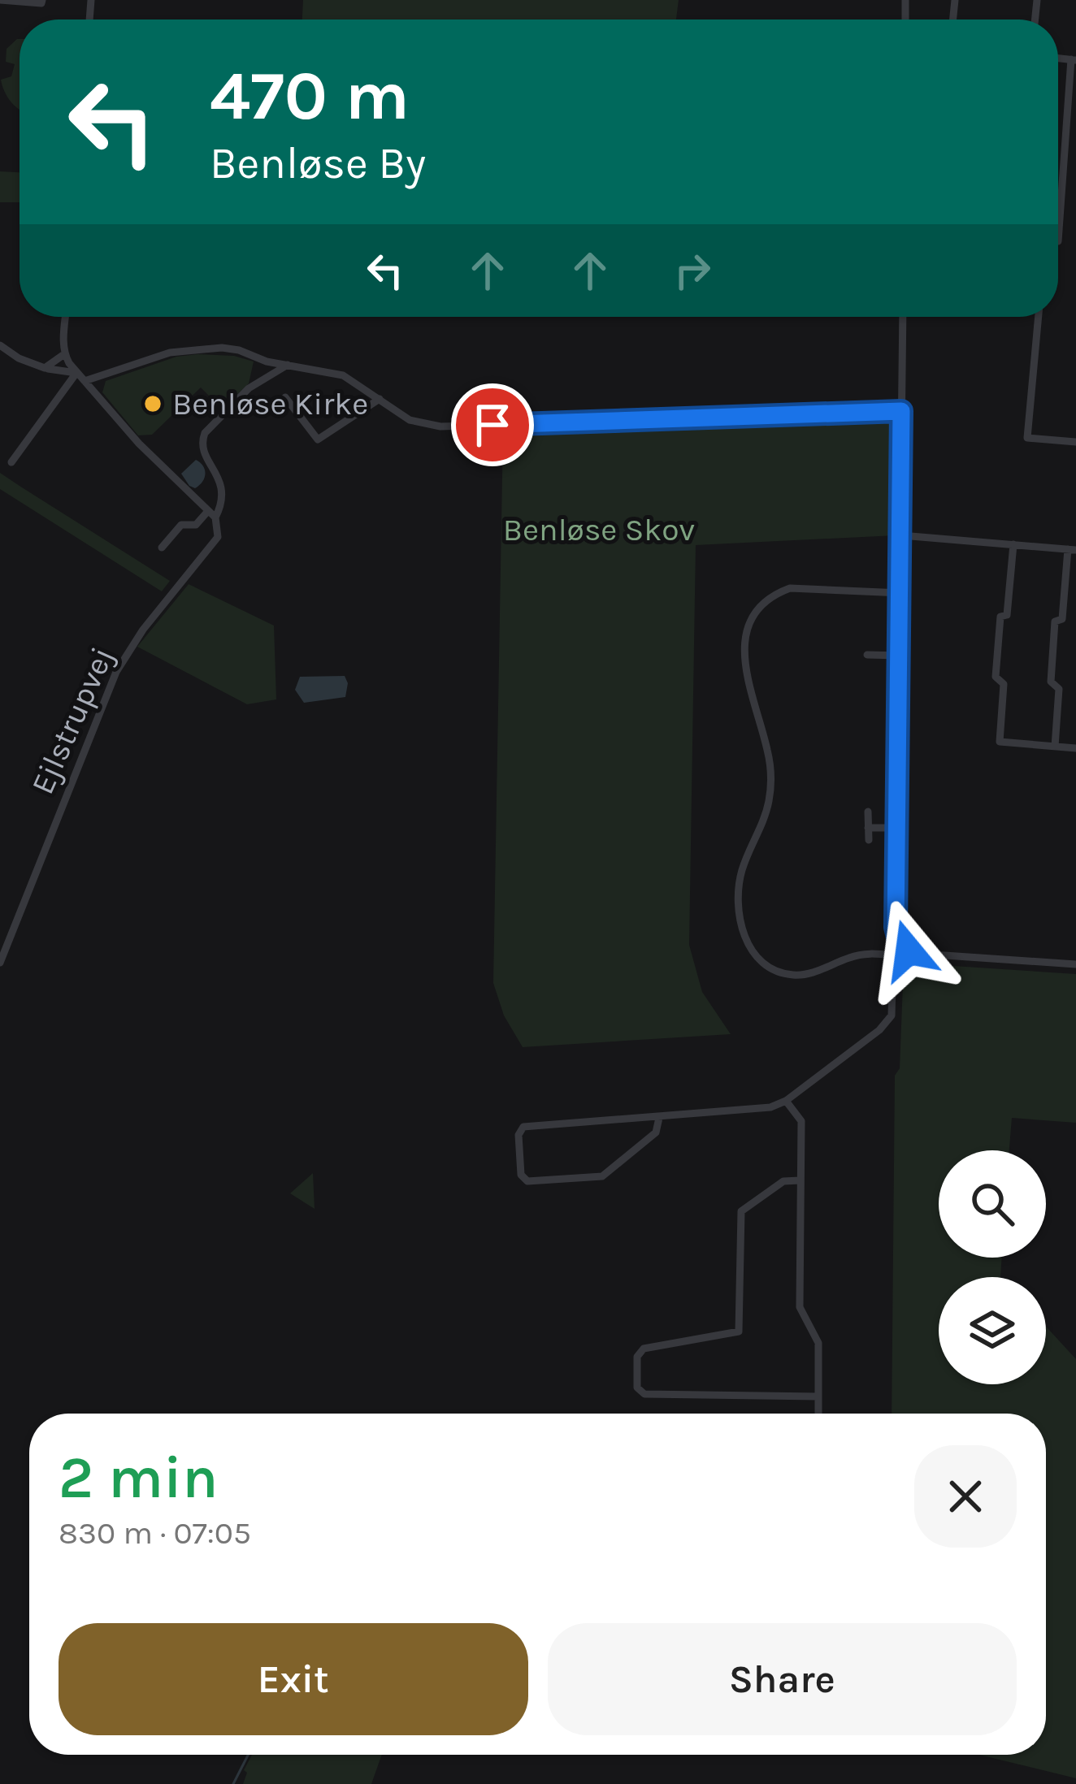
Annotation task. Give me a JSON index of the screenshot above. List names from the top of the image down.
{
  "streets": {
    "street": ["Ejlstrupvej"]
  },
  "parks": ["Benløse Skov"],
  "places": ["Benløse Kirke"],
  "page": {
    "turn": ["470 m", "Benløse By"],
    "heading": ["2 min", "830 m · 07:05"],
    "buttons": ["Exit", "Share"]
  }
}
